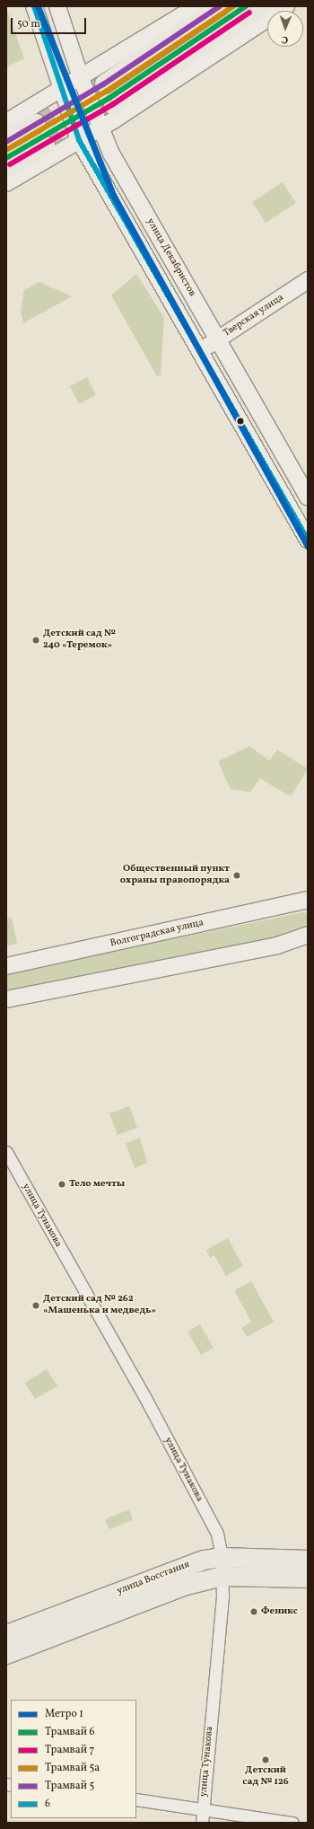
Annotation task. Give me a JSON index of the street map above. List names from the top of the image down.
{
  "streets": {
    "main road": [
      "улица Декабристов",
      "Тверская улица",
      "Волгоградская улица",
      "улица Восстания"
    ],
    "street": ["улица Тунакова"]
  },
  "crossings": [
    ["улица Декабристов", "Тверская улица"],
    ["улица Тунакова", "улица Восстания"]
  ],
  "places": [
    "Детский сад № 240 «Теремок»",
    "Общественный пункт охраны правопорядка",
    "Тело мечты",
    "Детский сад № 262 «Машенька и медведь»",
    "Феникс",
    "Детский сад № 126"
  ],
  "lines": [
    "metro line 1",
    "tram line 6",
    "tram line 5а",
    "tram line 5",
    "transit line 6",
    "tram line 7"
  ],
  "legend": [
    "Метро 1",
    "Трамвай 6",
    "Трамвай 7",
    "Трамвай 5а",
    "Трамвай 5",
    "6"
  ],
  "scale_bar": "50 m",
  "north": "bottom"
}
